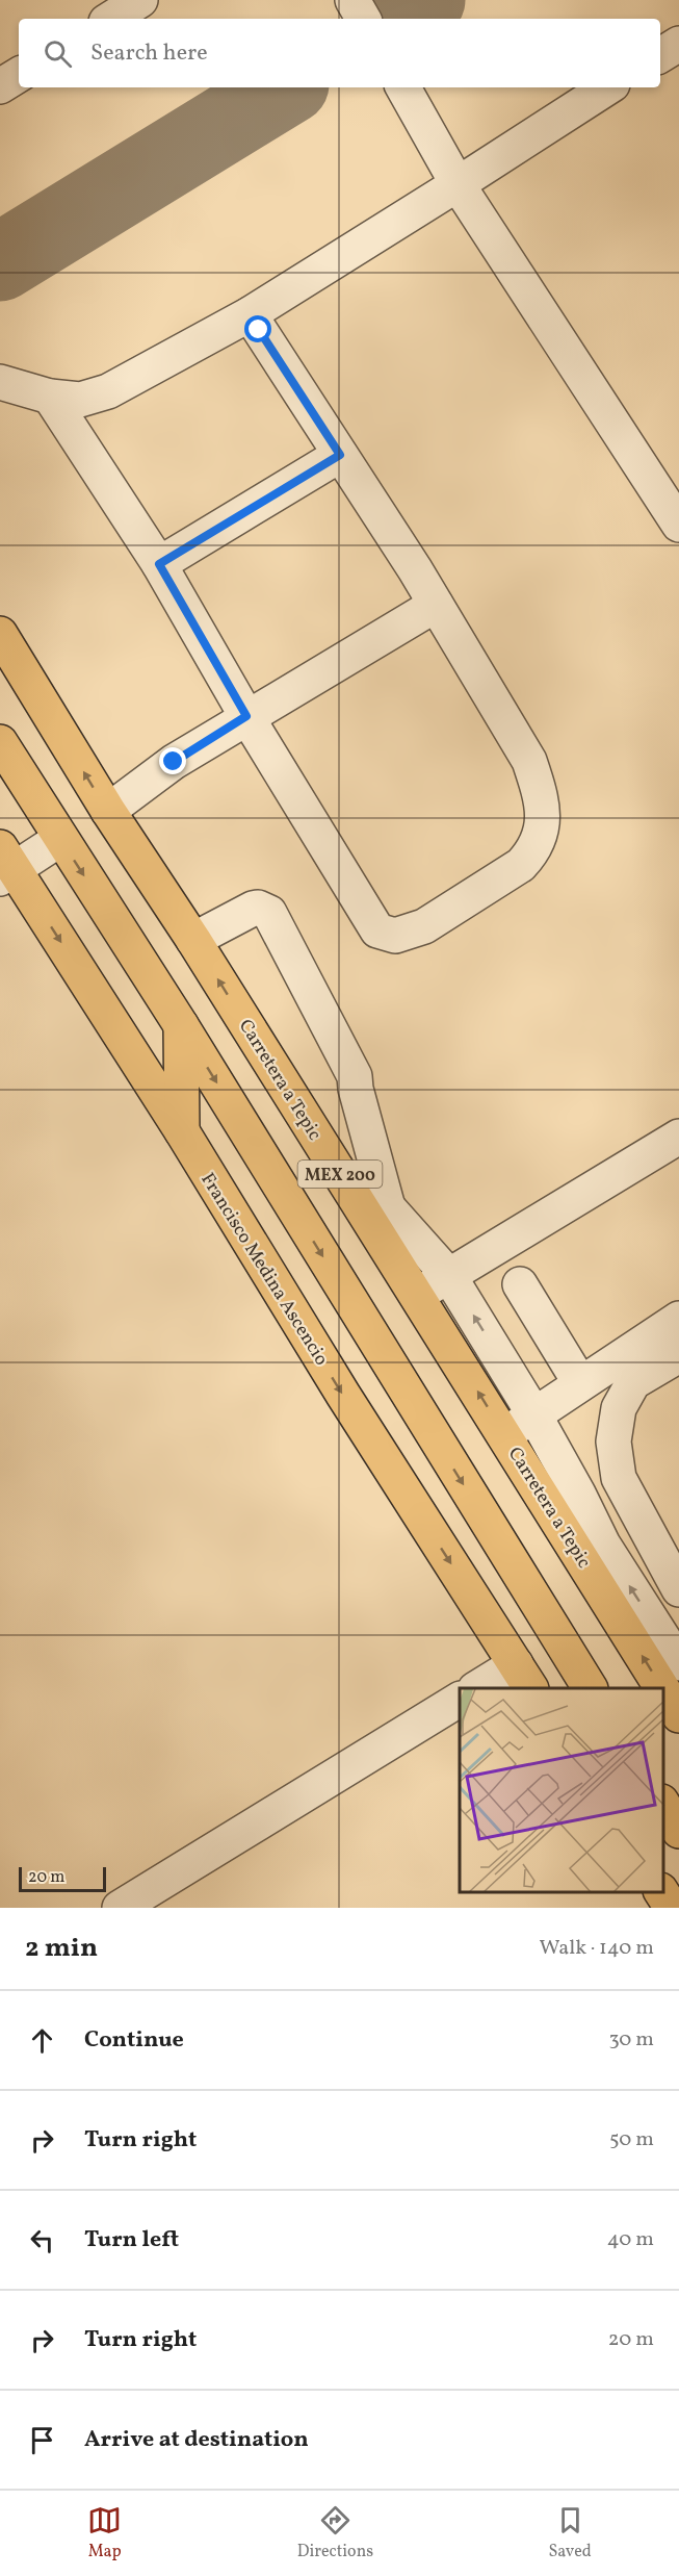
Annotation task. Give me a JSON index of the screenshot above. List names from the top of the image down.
{
  "streets": {
    "main road": ["Carretera a Tepic", "MEX 200", "Francisco Medina Ascencio"]
  },
  "scale_bar": "20 m",
  "page": {
    "search": "Search here",
    "scale": "20 m",
    "heading": ["2 min", "Walk · 140 m"],
    "list": [
      ["Continue", "30 m"],
      ["Turn right", "50 m"],
      ["Turn left", "40 m"],
      ["Turn right", "20 m"],
      "Arrive at destination"
    ],
    "nav": ["Map", "Directions", "Saved"]
  }
}
